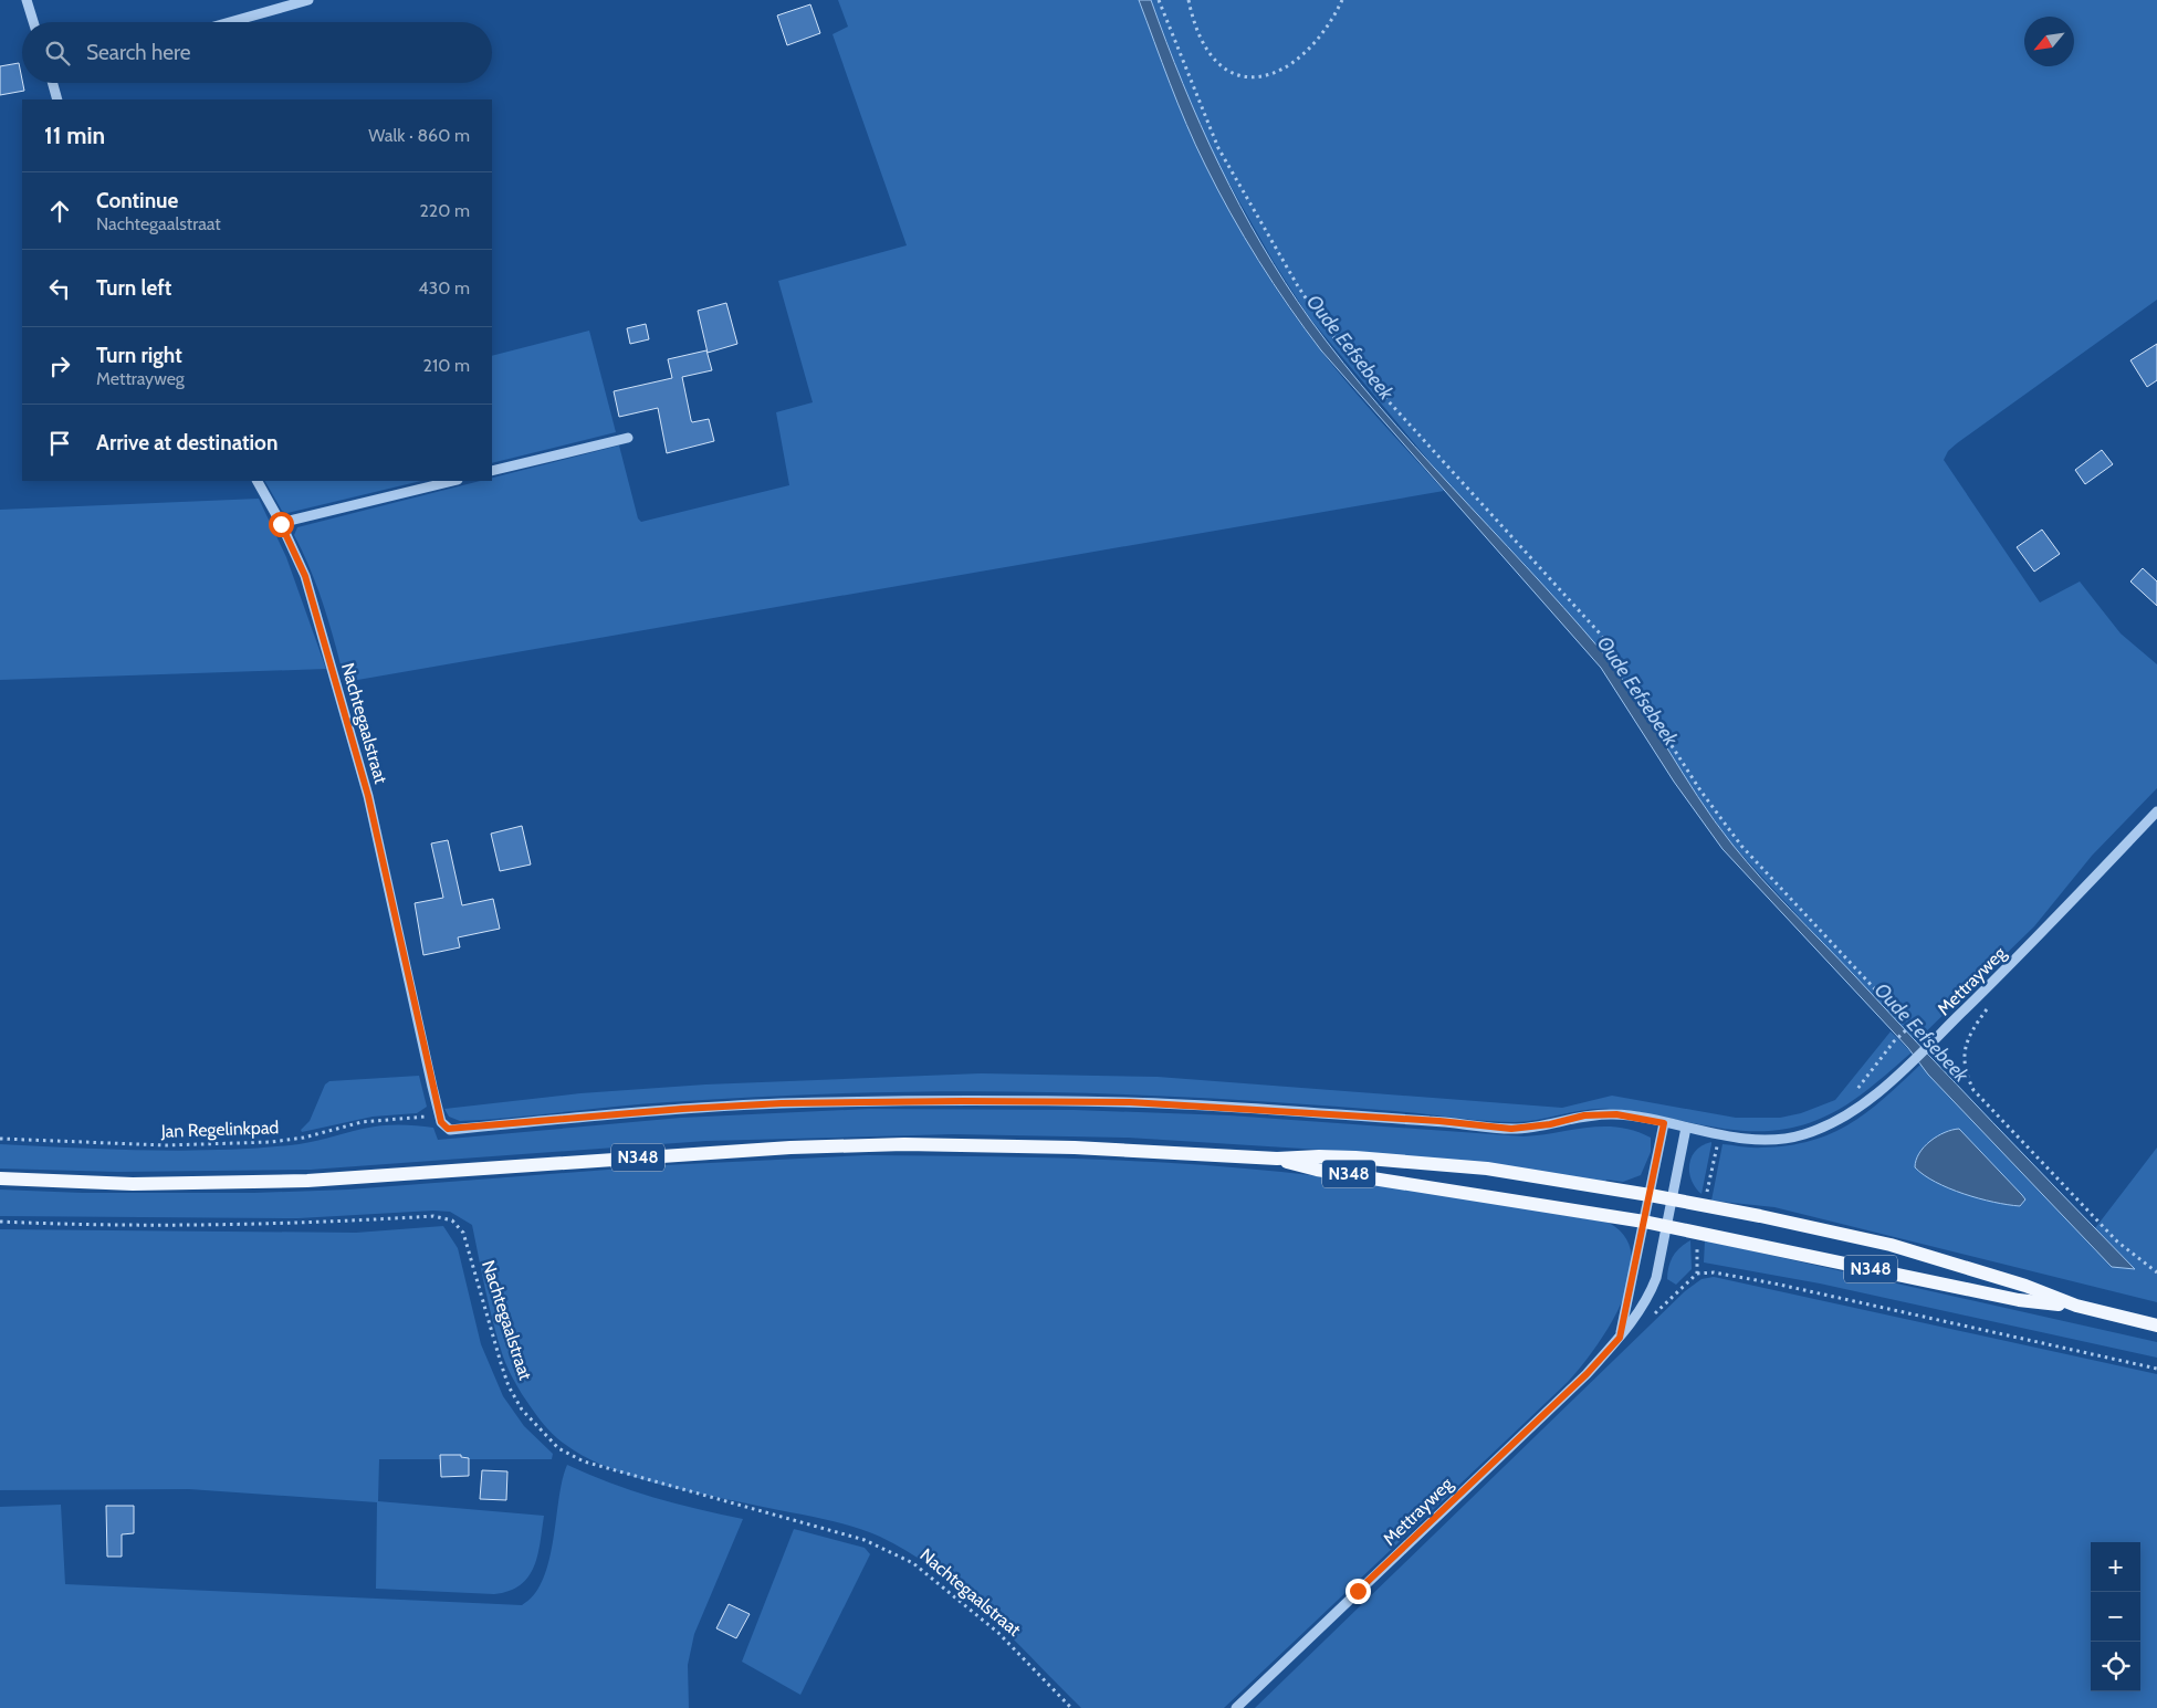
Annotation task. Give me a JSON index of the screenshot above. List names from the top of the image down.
{
  "streets": {
    "main road": ["N348"],
    "street": ["Nachtegaalstraat", "Mettrayweg"],
    "path": ["Jan Regelinkpad"]
  },
  "crossings": [
    ["Nachtegaalstraat", "Mettrayweg"],
    ["Nachtegaalstraat", "Jan Regelinkpad"],
    ["Mettrayweg", "Jan Regelinkpad"],
    ["Mettrayweg", "N348"]
  ],
  "water": ["Oude Eefsebeek"],
  "north": "bottom left",
  "page": {
    "search": "Search here",
    "heading": ["11 min", "Walk · 860 m"],
    "list": [
      ["Continue", "Nachtegaalstraat", "220 m"],
      ["Turn left", "430 m"],
      ["Turn right", "Mettrayweg", "210 m"],
      "Arrive at destination"
    ],
    "map_buttons": ["+", "−"]
  }
}
